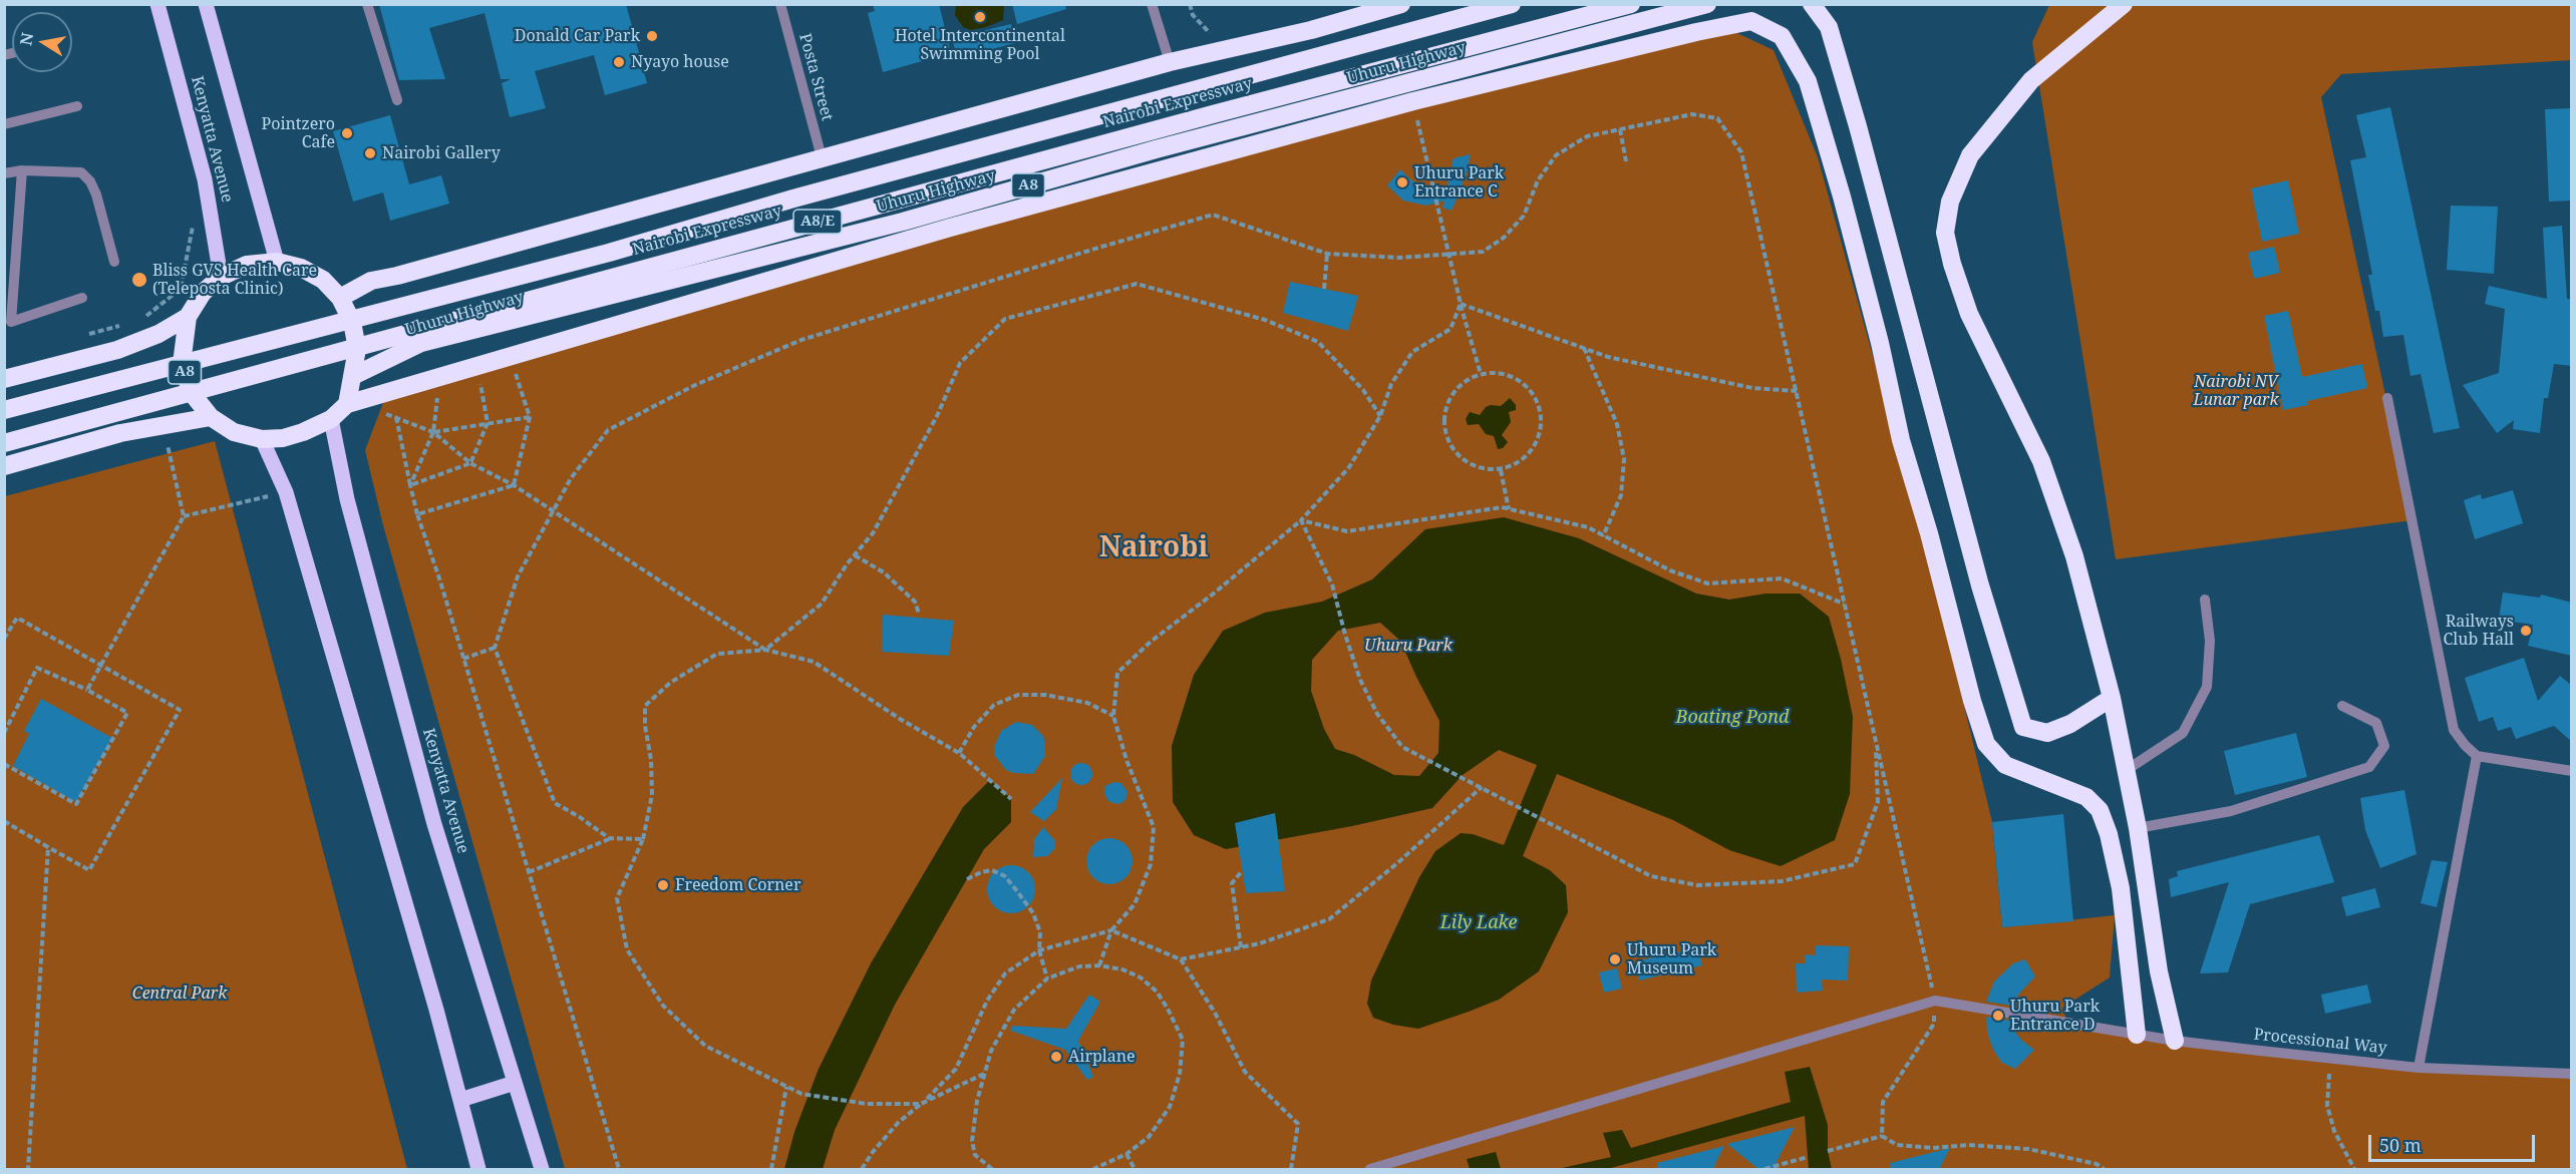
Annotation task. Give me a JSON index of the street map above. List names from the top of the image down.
{
  "streets": {
    "highway": [
      "Uhuru Highway",
      "Nairobi Expressway",
      "A8",
      "A8/E"
    ],
    "main road": ["Kenyatta Avenue"],
    "street": ["Posta Street", "Processional Way"]
  },
  "crossings": [
    ["Uhuru Highway", "Kenyatta Avenue"],
    ["Uhuru Highway", "A8"],
    ["Kenyatta Avenue", "A8"]
  ],
  "districts": ["Nairobi"],
  "water": ["Boating Pond", "Lily Lake"],
  "parks": ["Nairobi NV Lunar park", "Uhuru Park", "Central Park"],
  "places": [
    "Hotel Intercontinental Swimming Pool",
    "Donald Car Park",
    "Nyayo house",
    "Pointzero Cafe",
    "Nairobi Gallery",
    "Uhuru Park Entrance C",
    "Bliss GVS Health Care (Teleposta Clinic)",
    "Railways Club Hall",
    "Freedom Corner",
    "Uhuru Park Museum",
    "Uhuru Park Entrance D",
    "Airplane"
  ],
  "scale_bar": "50 m",
  "north": "left"
}
